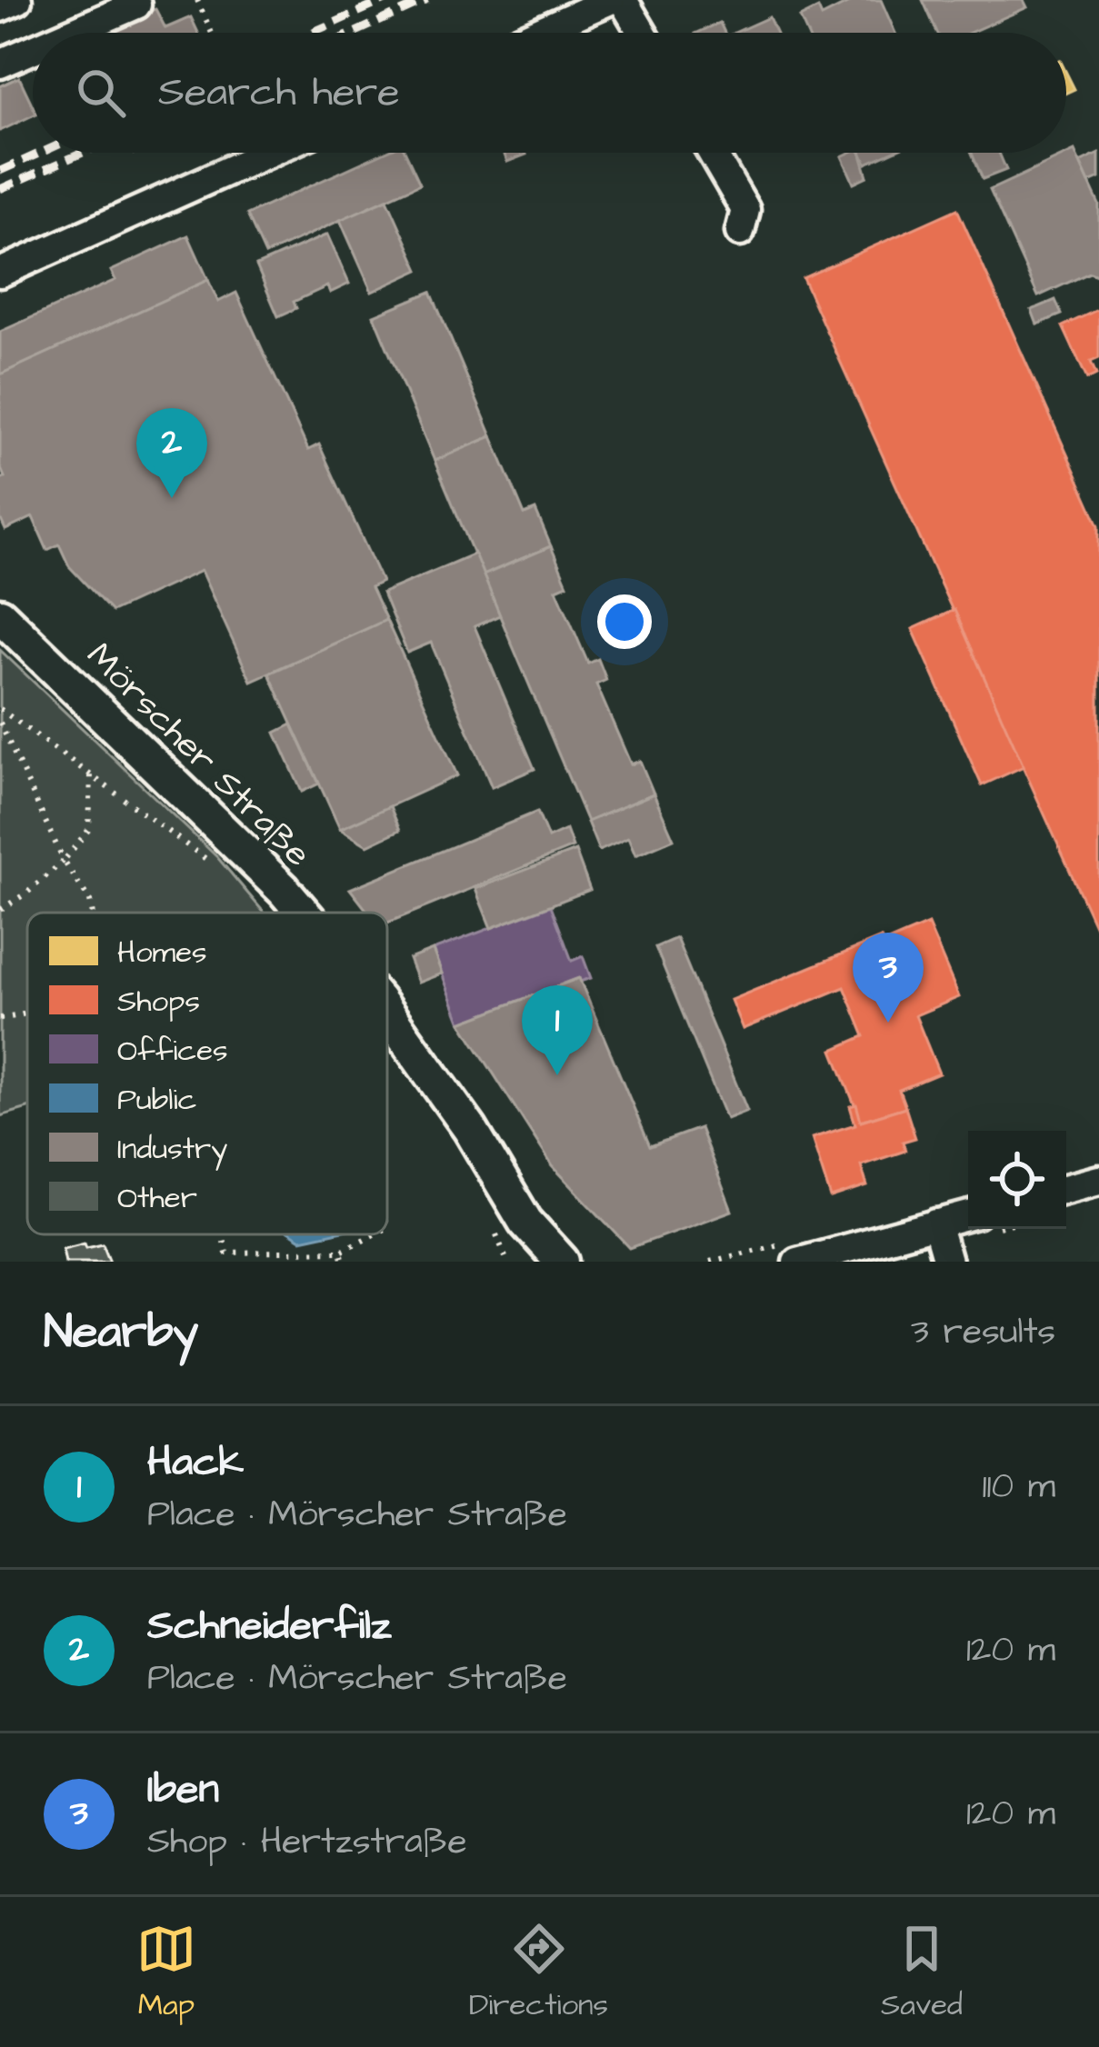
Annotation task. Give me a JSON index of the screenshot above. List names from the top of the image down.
{
  "streets": {
    "main road": ["Mörscher Straße"]
  },
  "legend": [
    "Homes",
    "Shops",
    "Offices",
    "Public",
    "Industry",
    "Other"
  ],
  "page": {
    "search": "Search here",
    "pins": ["2", "3", "1"],
    "heading": ["Nearby", "3 results"],
    "list": [
      {
        "mark": "1",
        "name": "Hack",
        "note": "Place · Mörscher Straße",
        "value": "110 m"
      },
      {
        "mark": "2",
        "name": "Schneiderfilz",
        "note": "Place · Mörscher Straße",
        "value": "120 m"
      },
      {
        "mark": "3",
        "name": "Iben",
        "note": "Shop · Hertzstraße",
        "value": "120 m"
      }
    ],
    "nav": ["Map", "Directions", "Saved"]
  }
}
